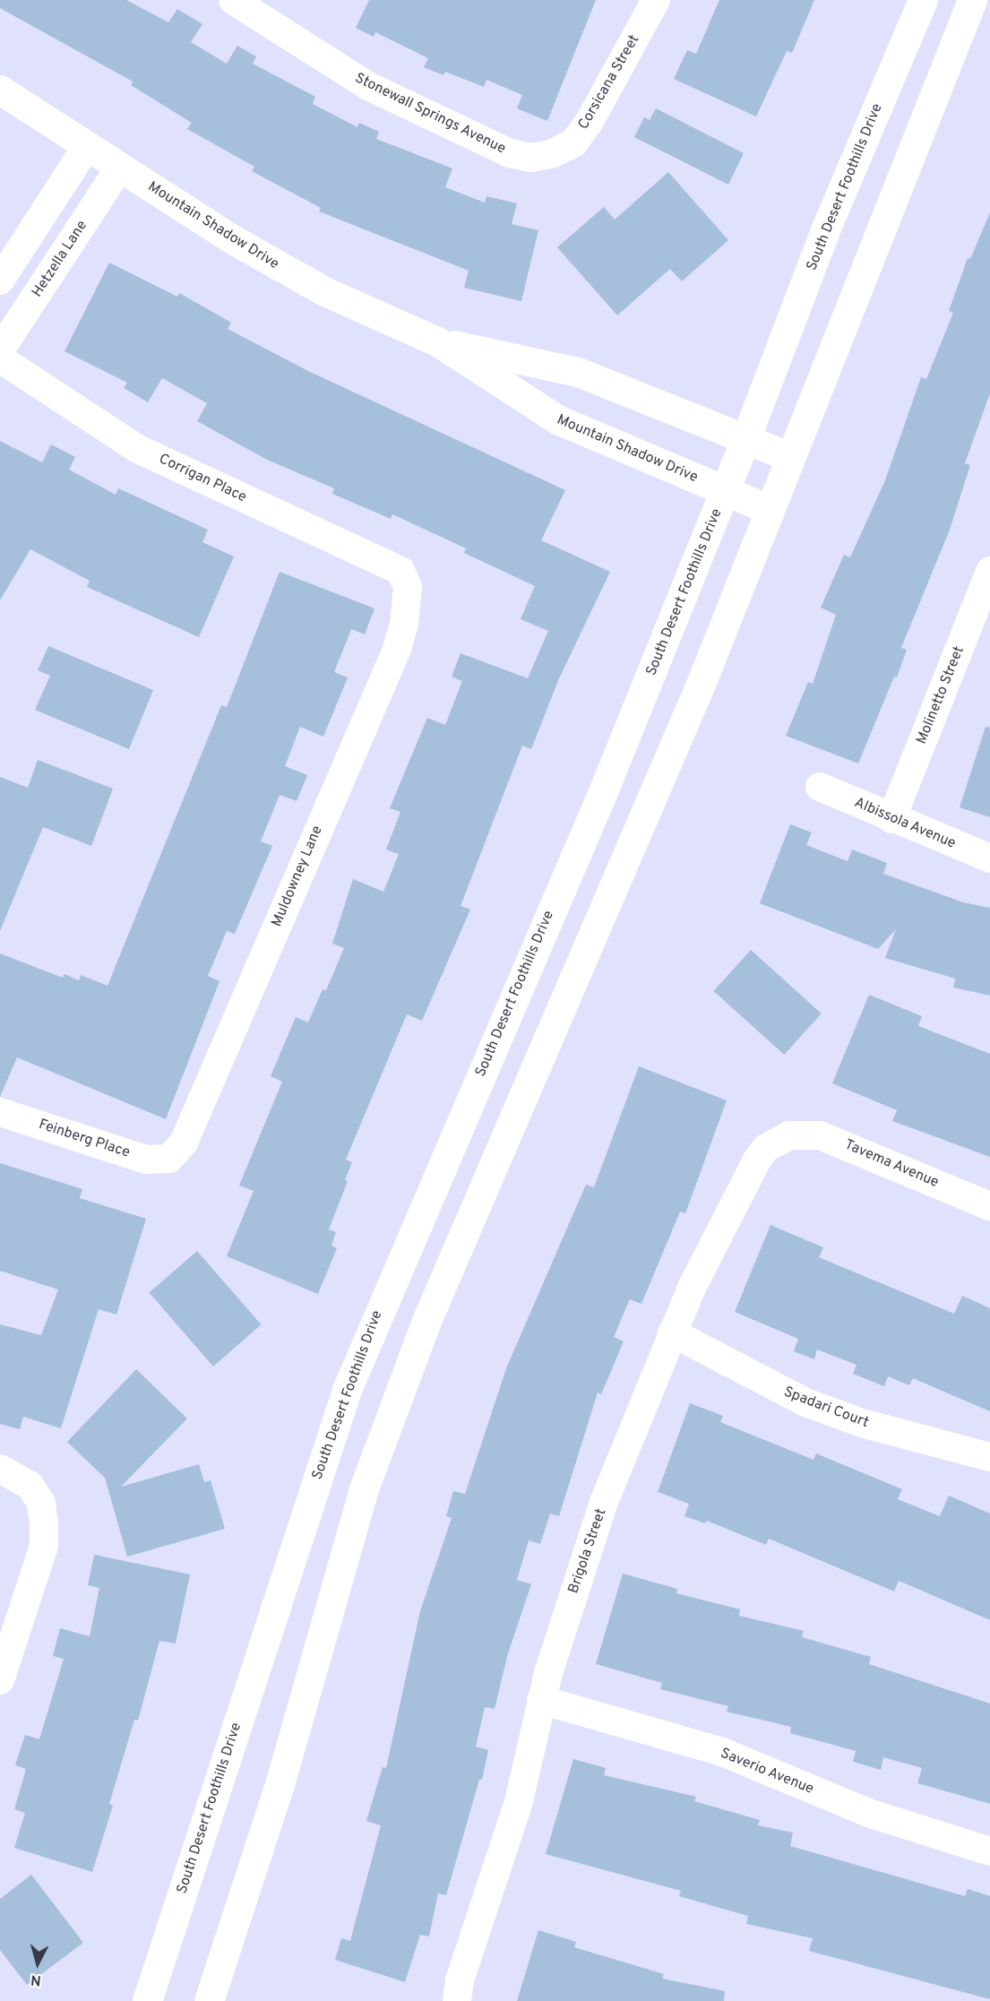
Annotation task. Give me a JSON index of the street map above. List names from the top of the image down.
{
  "streets": {
    "main road": ["South Desert Foothills Drive", "Mountain Shadow Drive"],
    "street": [
      "Corsicana Street",
      "Stonewall Springs Avenue",
      "Hetzella Lane",
      "Corrigan Place",
      "Molinetto Street",
      "Albissola Avenue",
      "Muldowney Lane",
      "Feinberg Place",
      "Tavema Avenue",
      "Spadari Court",
      "Brigola Street",
      "Saverio Avenue"
    ]
  },
  "crossings": [
    ["Corsicana Street", "Stonewall Springs Avenue"],
    ["South Desert Foothills Drive", "Mountain Shadow Drive"],
    ["Mountain Shadow Drive", "Hetzella Lane"],
    ["Corrigan Place", "Muldowney Lane"],
    ["Molinetto Street", "Albissola Avenue"],
    ["Muldowney Lane", "Feinberg Place"],
    ["Tavema Avenue", "Brigola Street"],
    ["Spadari Court", "Brigola Street"],
    ["Brigola Street", "Saverio Avenue"]
  ],
  "north": "bottom"
}
